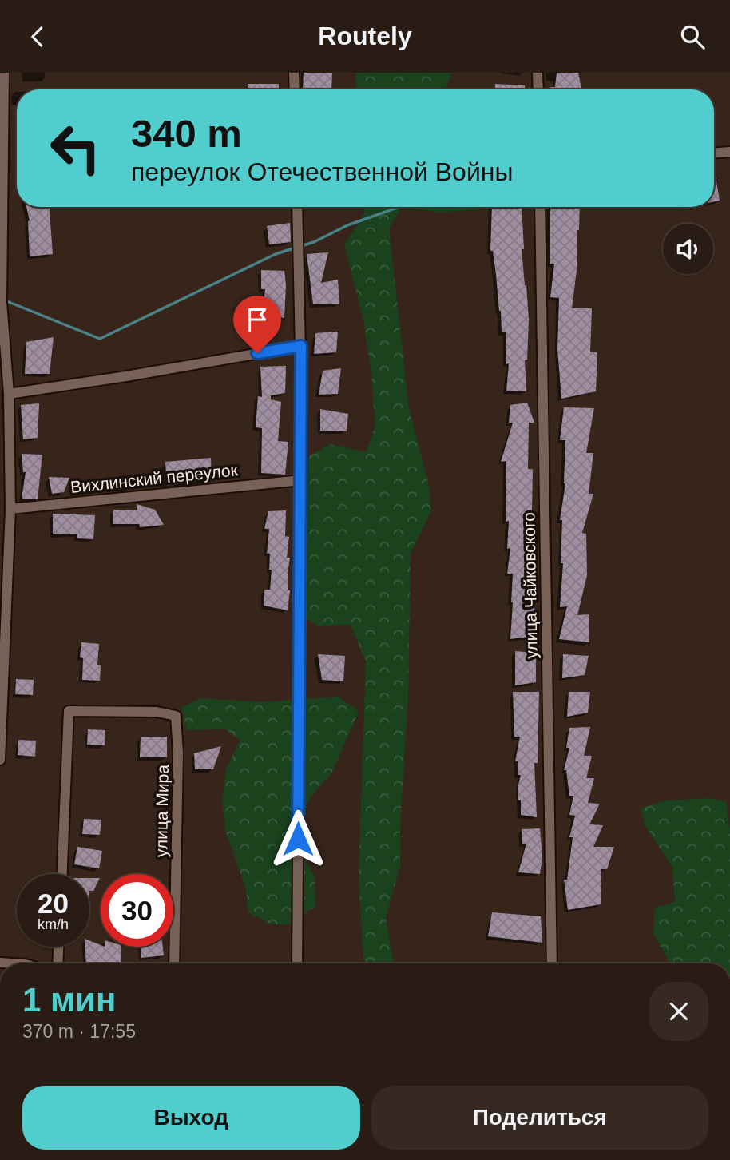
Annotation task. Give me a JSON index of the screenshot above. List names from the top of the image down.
{
  "streets": {
    "street": ["Вихлинский переулок", "улица Чайковского", "улица Мира"]
  },
  "page": {
    "header": "Routely",
    "turn": ["340 m", "переулок Отечественной Войны"],
    "speed": "20 km/h",
    "limit": "30",
    "heading": ["1 мин", "370 m · 17:55"],
    "buttons": ["Выход", "Поделиться"]
  }
}
